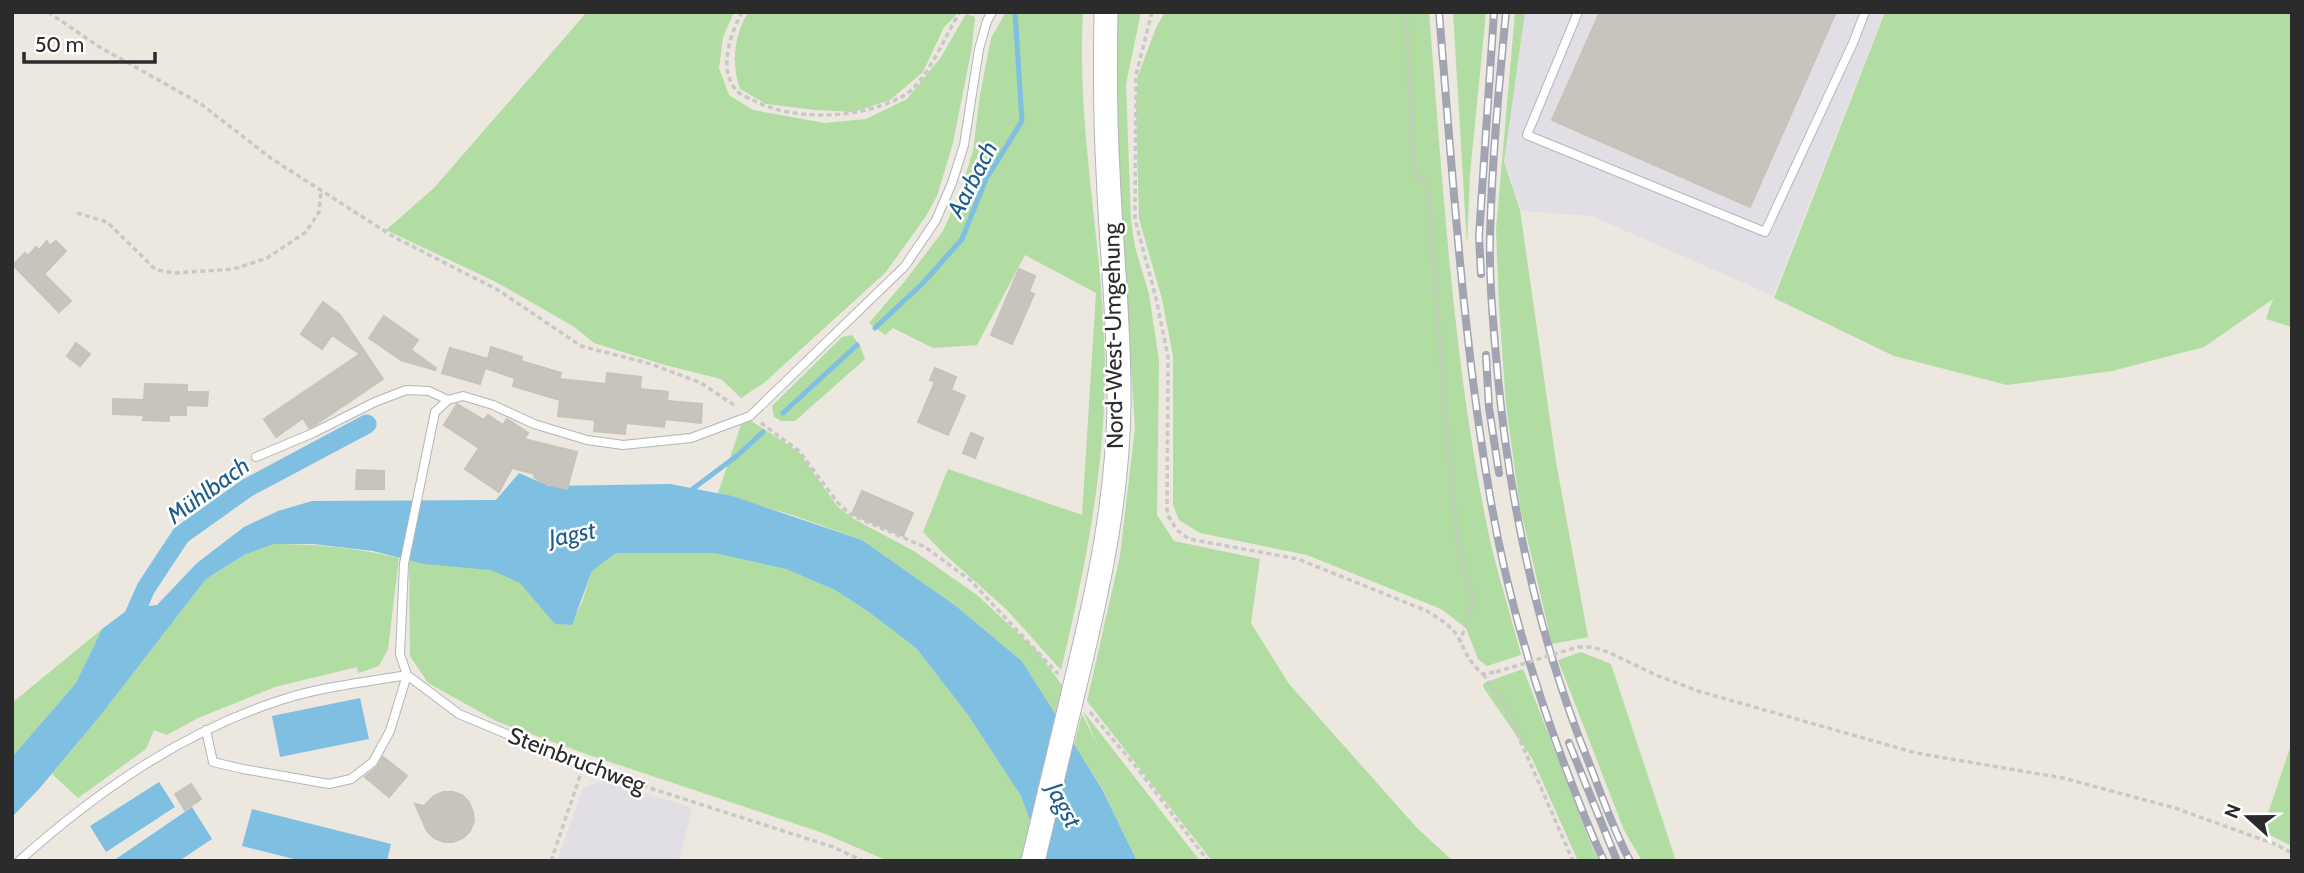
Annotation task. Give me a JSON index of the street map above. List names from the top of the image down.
{
  "streets": {
    "main road": ["Nord-West-Umgehung"],
    "lane": ["Steinbruchweg"]
  },
  "water": ["Aarbach", "Mühlbach", "Jagst"],
  "scale_bar": "50 m",
  "north": "left"
}
